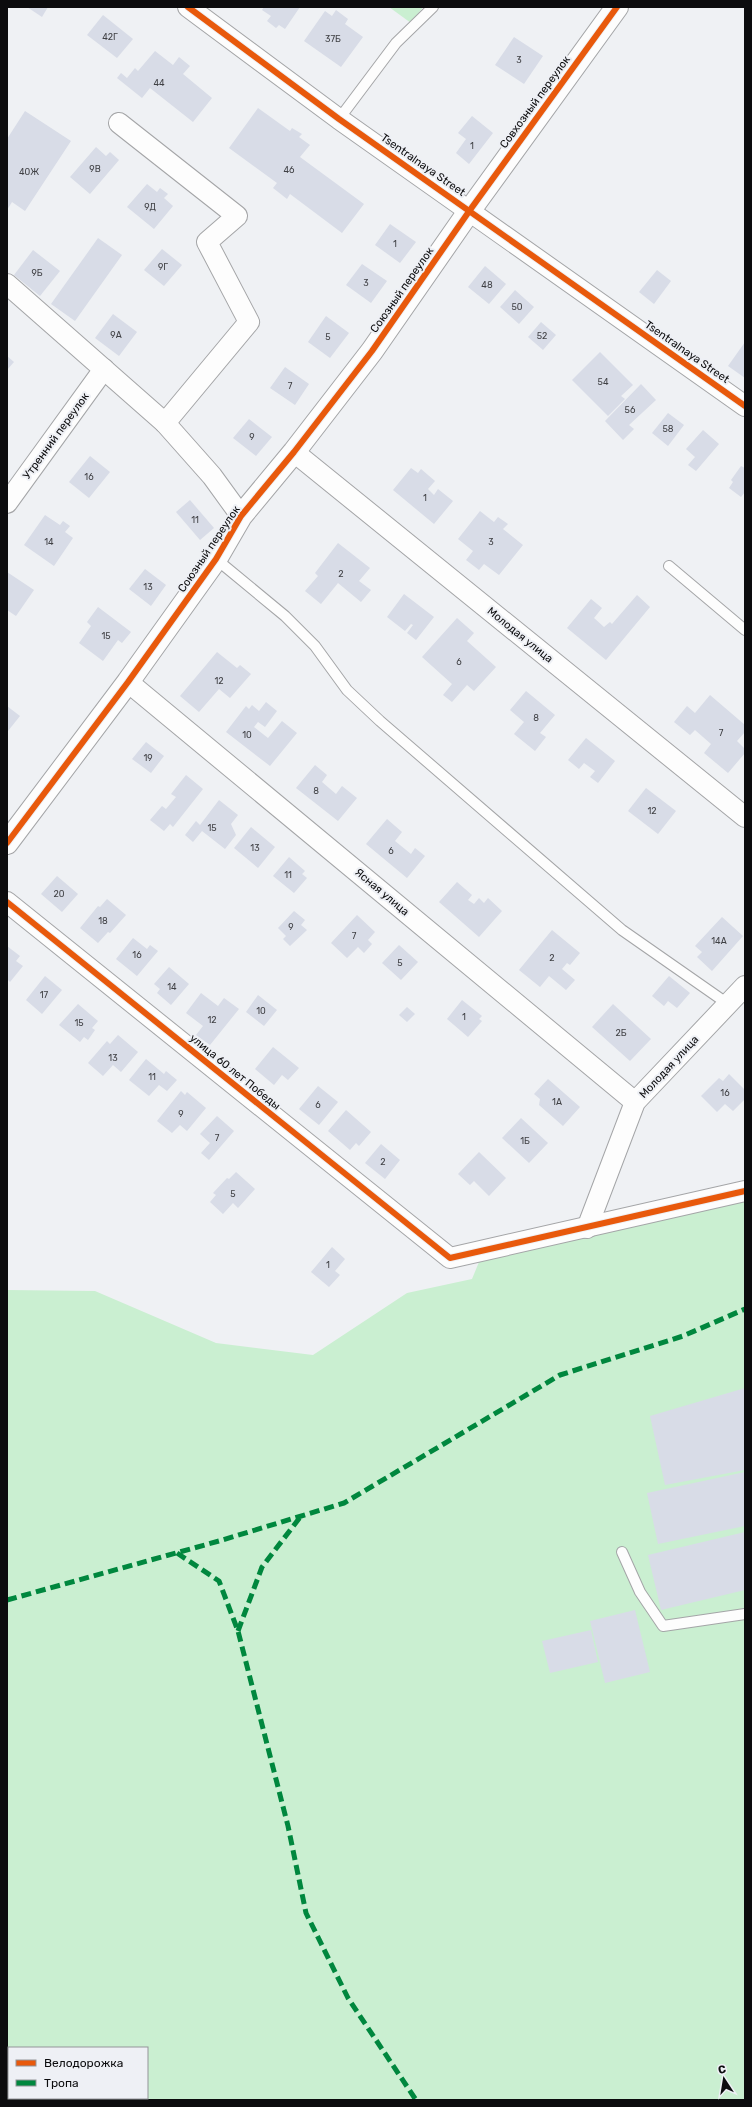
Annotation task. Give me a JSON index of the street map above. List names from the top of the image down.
{
  "streets": {
    "street": [
      "Совхозный переулок",
      "Tsentralnaya Street",
      "Союзный переулок",
      "Утренний переулок",
      "Молодая улица",
      "Ясная улица",
      "улица 60 лет Победы"
    ]
  },
  "crossings": [
    ["Совхозный переулок", "Tsentralnaya Street"],
    ["Совхозный переулок", "Союзный переулок"],
    ["Tsentralnaya Street", "Союзный переулок"],
    ["Союзный переулок", "Молодая улица"],
    ["Союзный переулок", "Ясная улица"],
    ["Молодая улица", "Ясная улица"],
    ["Молодая улица", "улица 60 лет Победы"]
  ],
  "house_numbers": [
    "42Г",
    "37Б",
    "3",
    "44",
    "1",
    "9В",
    "46",
    "40Ж",
    "9Д",
    "1",
    "9Г",
    "9Б",
    "3",
    "48",
    "50",
    "9А",
    "52",
    "5",
    "54",
    "7",
    "56",
    "58",
    "9",
    "16",
    "1",
    "11",
    "14",
    "3",
    "2",
    "13",
    "15",
    "6",
    "12",
    "8",
    "7",
    "10",
    "19",
    "8",
    "12",
    "15",
    "13",
    "6",
    "11",
    "20",
    "18",
    "9",
    "7",
    "14А",
    "16",
    "2",
    "5",
    "14",
    "17",
    "10",
    "1",
    "12",
    "15",
    "2Б",
    "13",
    "11",
    "16",
    "1А",
    "6",
    "9",
    "7",
    "1Б",
    "2",
    "5",
    "1"
  ],
  "legend": ["Велодорожка", "Тропа"],
  "north": "top"
}
